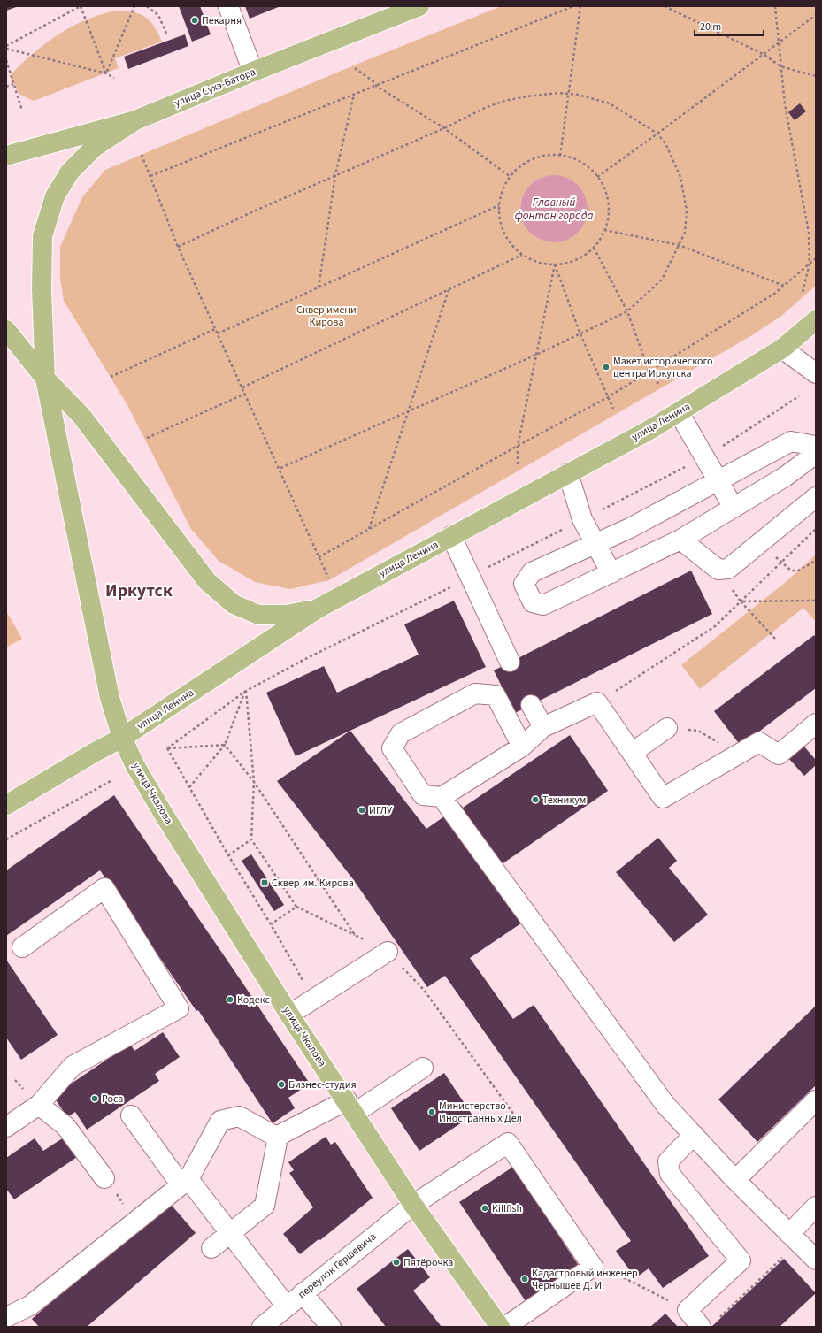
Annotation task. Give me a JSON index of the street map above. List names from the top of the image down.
{
  "streets": {
    "main road": ["улица Сухэ-Батора", "улица Ленина", "улица Чкалова"],
    "street": ["переулок Гершевича"]
  },
  "crossings": [
    ["улица Сухэ-Батора", "улица Чкалова"],
    ["улица Ленина", "улица Чкалова"],
    ["улица Чкалова", "переулок Гершевича"]
  ],
  "districts": ["Иркутск"],
  "water": ["Главный фонтан города"],
  "parks": ["Сквер имени Кирова"],
  "places": {
    "other": [
      "Пекарня",
      "Макет исторического центра Иркутска",
      "Техникум",
      "ИГЛУ",
      "Кодекс",
      "Бизнес-студия",
      "Роса",
      "Министерство Иностранных Дел",
      "Killfish",
      "Пятёрочка",
      "Кадастровый инженер Чернышев Д. И."
    ],
    "transit": ["Сквер им. Кирова"]
  },
  "scale_bar": "20 m"
}
